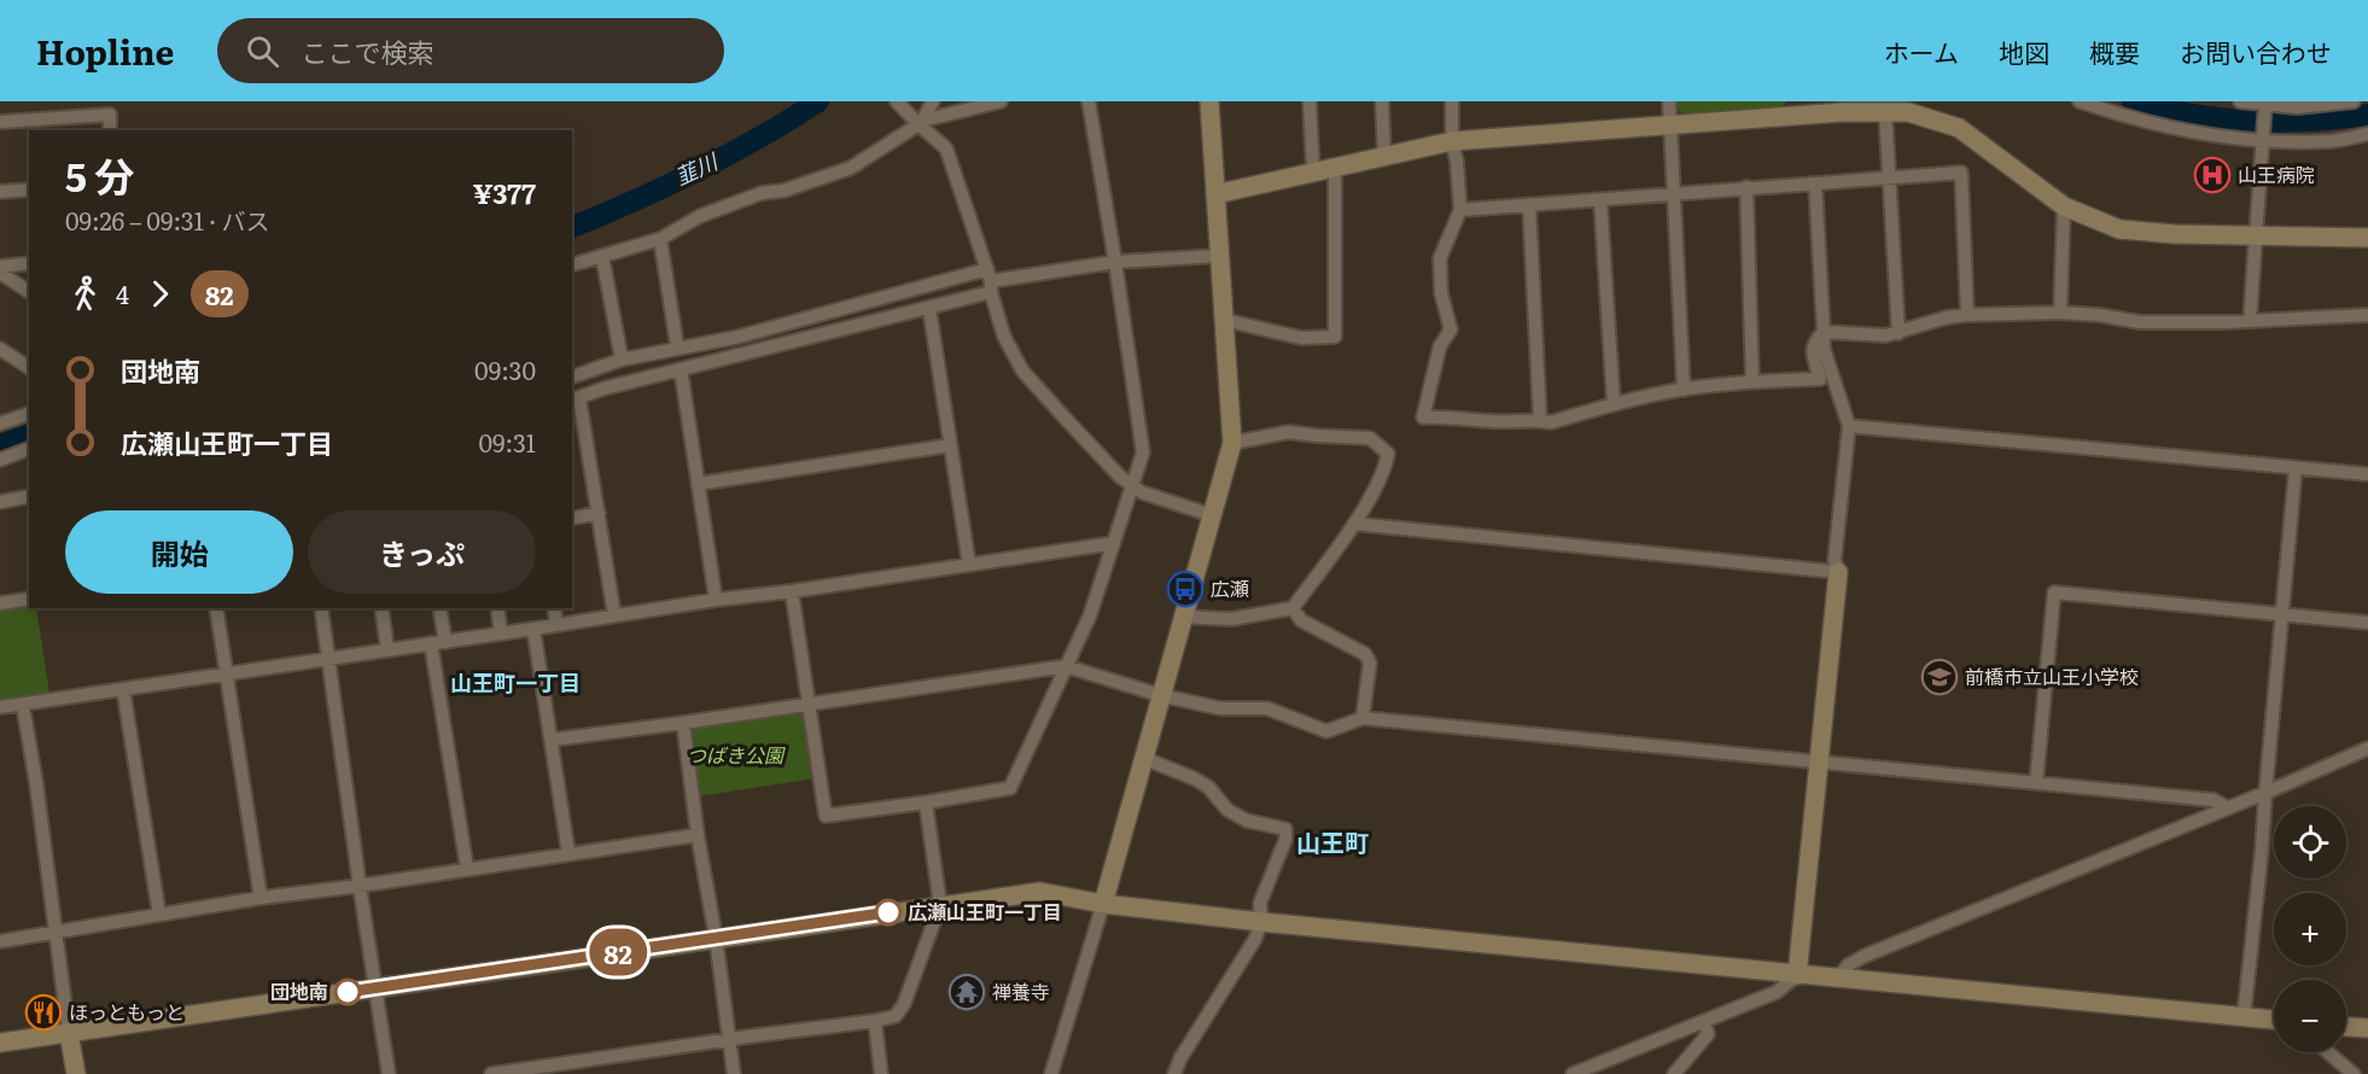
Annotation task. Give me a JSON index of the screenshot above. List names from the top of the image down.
{
  "districts": ["山王町一丁目", "山王町"],
  "water": ["韮川"],
  "parks": ["つばき公園"],
  "places": {
    "hospital": ["山王病院"],
    "bus stop": ["広瀬"],
    "school or university": ["前橋市立山王小学校"],
    "other": ["広瀬山王町一丁目", "団地南"],
    "temple": ["禅養寺"],
    "restaurant": ["ほっともっと"]
  },
  "lines": ["bus line 82"],
  "page": {
    "header": "Hopline",
    "search": "ここで検索",
    "nav": [
      "ホーム",
      "地図",
      "概要",
      "お問い合わせ"
    ],
    "on_map": "82",
    "heading": ["5 分", "09:26 – 09:31 · バス", "¥377"],
    "legs": ["4", "82"],
    "list": [
      {
        "name": "団地南",
        "value": "09:30"
      },
      {
        "name": "広瀬山王町一丁目",
        "value": "09:31"
      }
    ],
    "buttons": ["開始", "きっぷ"],
    "map_buttons": ["+", "−"]
  }
}
